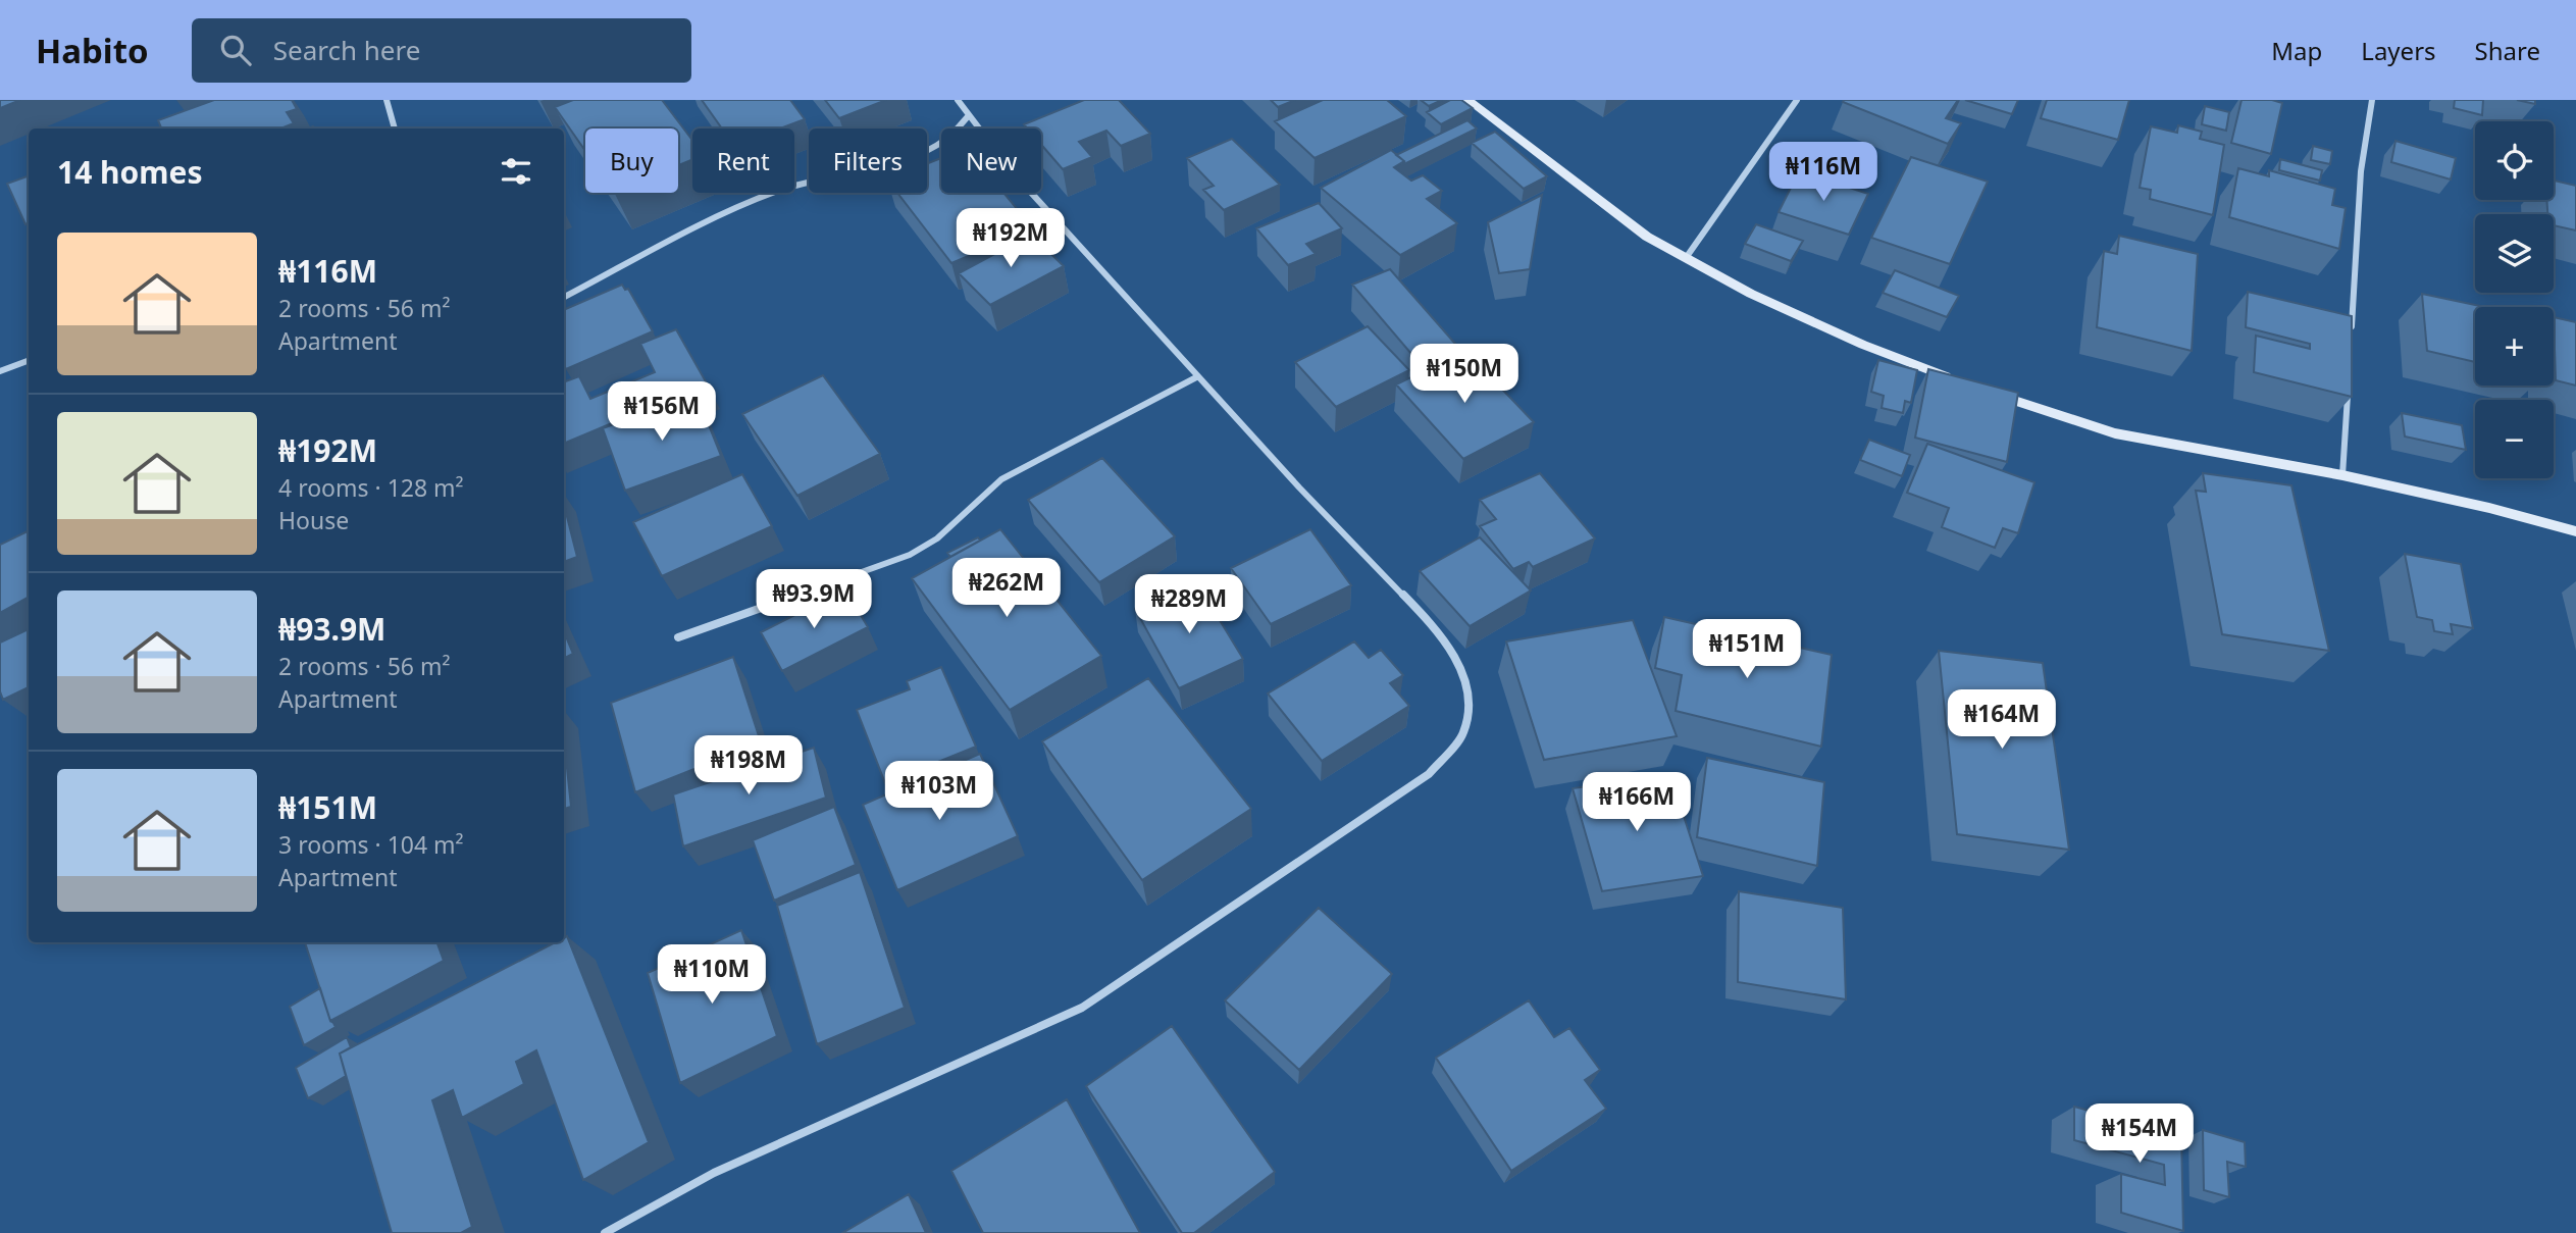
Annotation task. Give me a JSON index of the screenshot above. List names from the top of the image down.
{
  "page": {
    "header": "Habito",
    "search": "Search here",
    "nav": ["Map", "Layers", "Share"],
    "map_buttons": ["+", "−"],
    "chip": [
      "Buy",
      "Rent",
      "Filters",
      "New"
    ],
    "heading": "14 homes",
    "price": [
      "₦116M",
      "₦192M",
      "₦150M",
      "₦156M",
      "₦262M",
      "₦93.9M",
      "₦289M",
      "₦151M",
      "₦164M",
      "₦198M",
      "₦103M",
      "₦166M",
      "₦110M",
      "₦154M"
    ],
    "list": [
      {
        "name": "₦116M",
        "note": "2 rooms · 56 m² · Apartment"
      },
      {
        "name": "₦192M",
        "note": "4 rooms · 128 m² · House"
      },
      {
        "name": "₦93.9M",
        "note": "2 rooms · 56 m² · Apartment"
      },
      {
        "name": "₦151M",
        "note": "3 rooms · 104 m² · Apartment"
      }
    ]
  }
}
